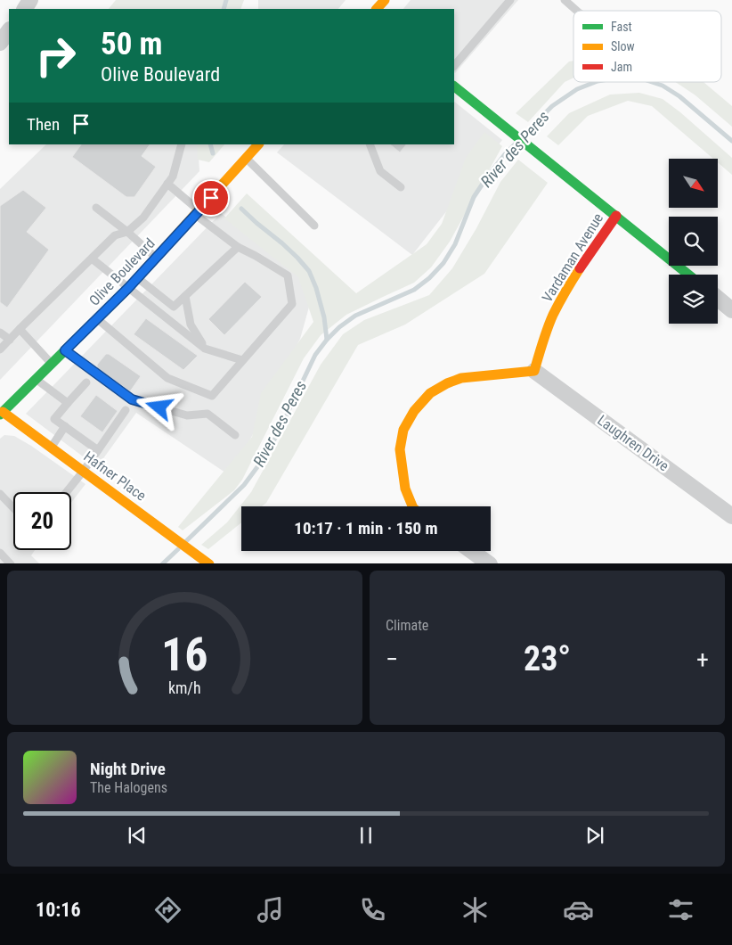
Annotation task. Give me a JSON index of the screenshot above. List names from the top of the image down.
{
  "streets": {
    "street": [
      "Vardaman Avenue",
      "Olive Boulevard",
      "Laughren Drive",
      "Hafner Place"
    ]
  },
  "crossings": [
    ["Vardaman Avenue", "Laughren Drive"],
    ["Olive Boulevard", "Hafner Place"]
  ],
  "water": ["River des Peres"],
  "legend": ["Fast", "Slow", "Jam"],
  "north": "bottom right",
  "page": {
    "turn": ["50 m", "Olive Boulevard"],
    "then": "Then",
    "limit": "20",
    "trip": "10:17 · 1 min · 150 m",
    "tile": "Climate",
    "heat": ["−", "23°", "+"],
    "song": ["Night Drive", "The Halogens"],
    "tabs": "10:16",
    "gauge": ["16", "km/h"]
  }
}
